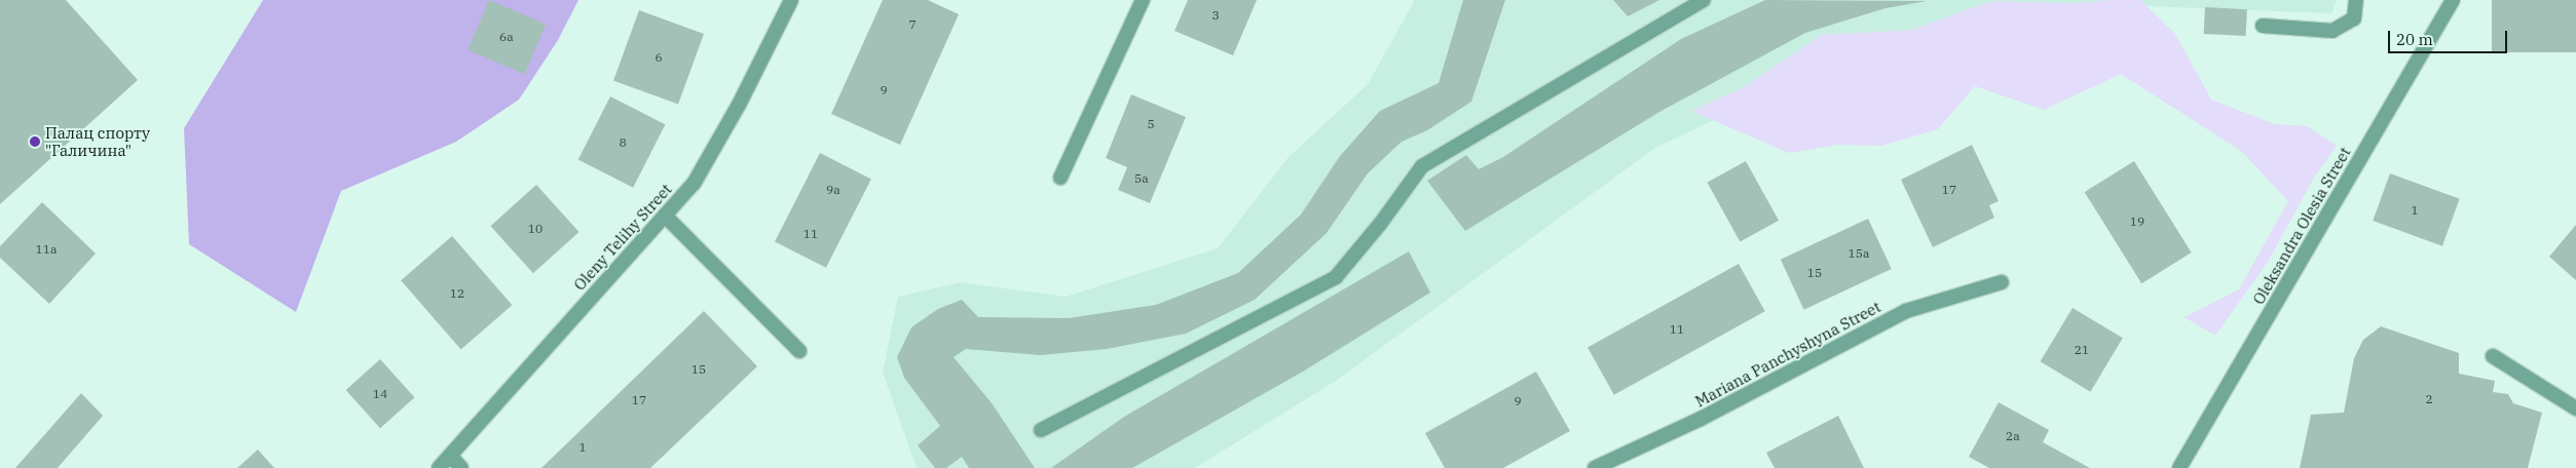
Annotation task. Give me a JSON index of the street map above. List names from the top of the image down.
{
  "streets": {
    "street": ["Oleksandra Olesia Street", "Oleny Telihy Street", "Mariana Panchyshyna Street"]
  },
  "places": ["Палац спорту \"Галичина\""],
  "house_numbers": [
    "3",
    "7",
    "6а",
    "6",
    "9",
    "5",
    "8",
    "5а",
    "9а",
    "17",
    "1",
    "19",
    "10",
    "11",
    "11а",
    "15а",
    "15",
    "12",
    "11",
    "21",
    "15",
    "14",
    "2",
    "17",
    "9",
    "2а",
    "1"
  ],
  "scale_bar": "20 m"
}
